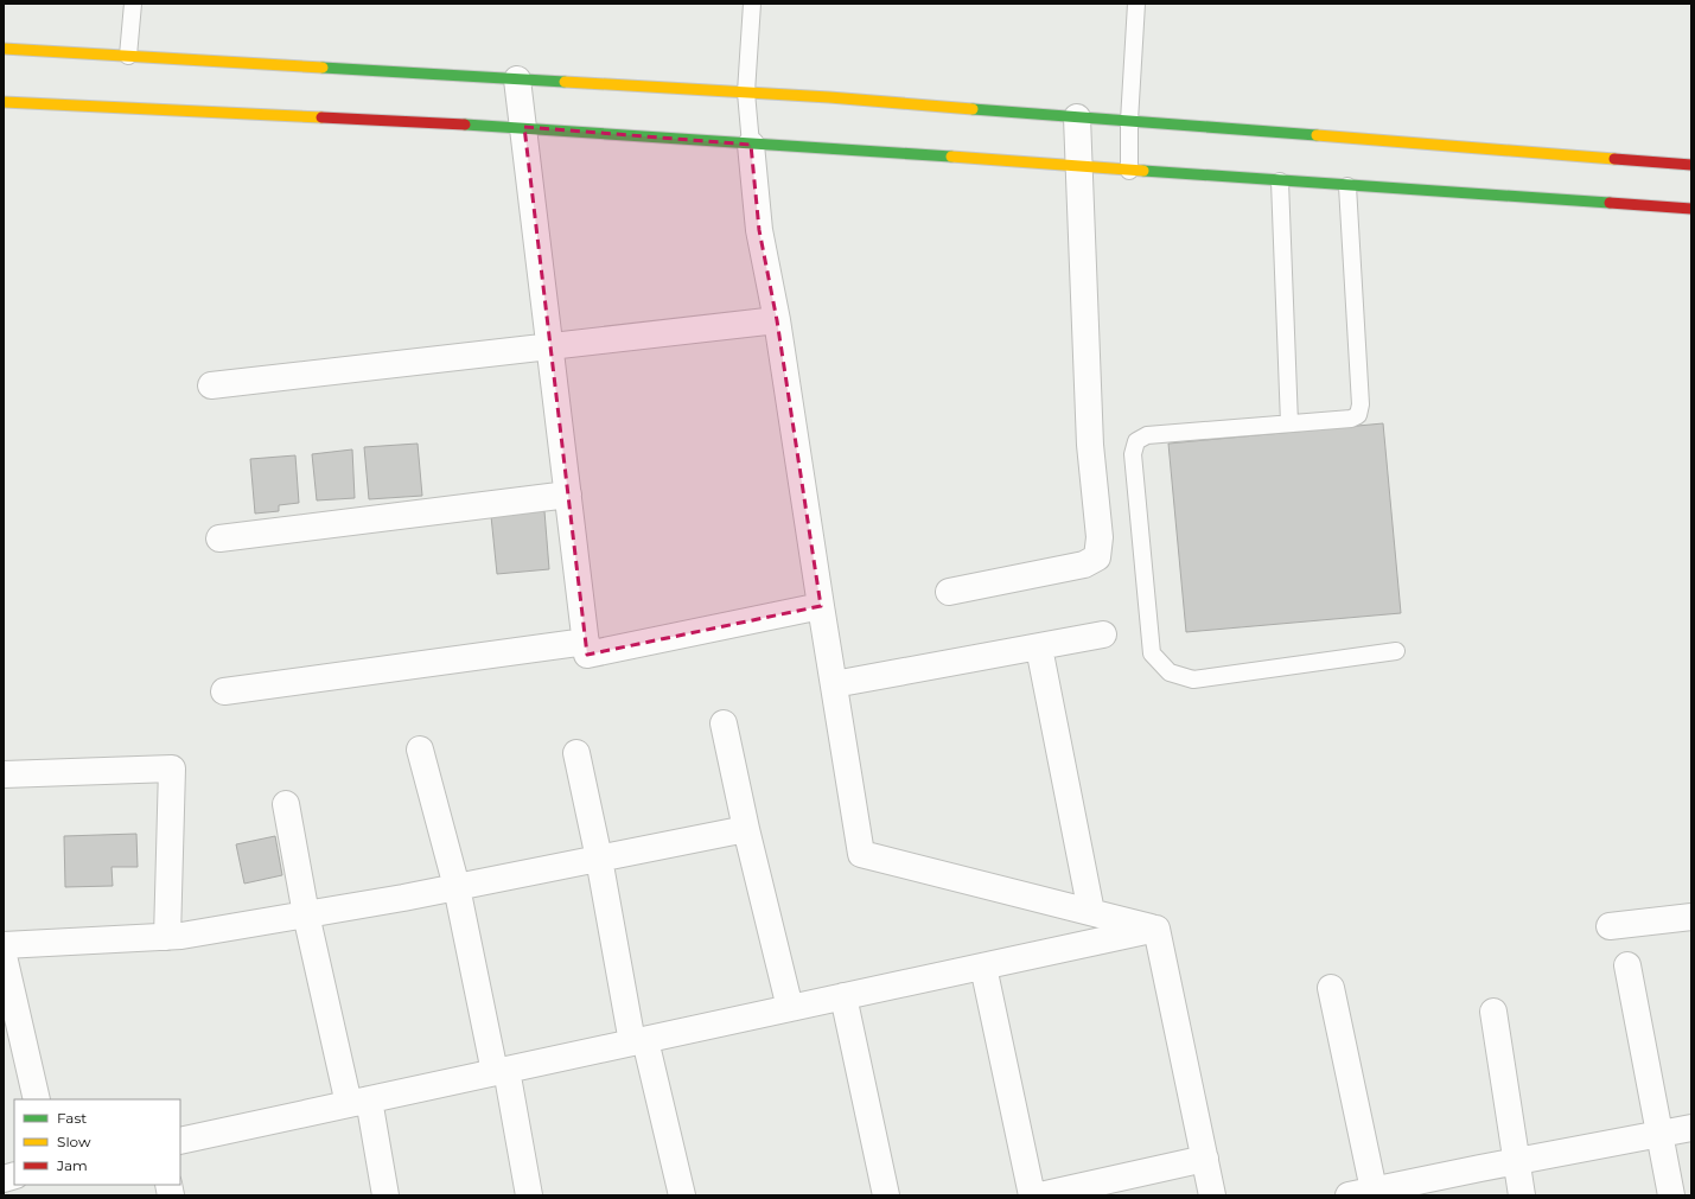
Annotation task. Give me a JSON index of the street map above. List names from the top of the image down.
{
  "legend": ["Fast", "Slow", "Jam"]
}
